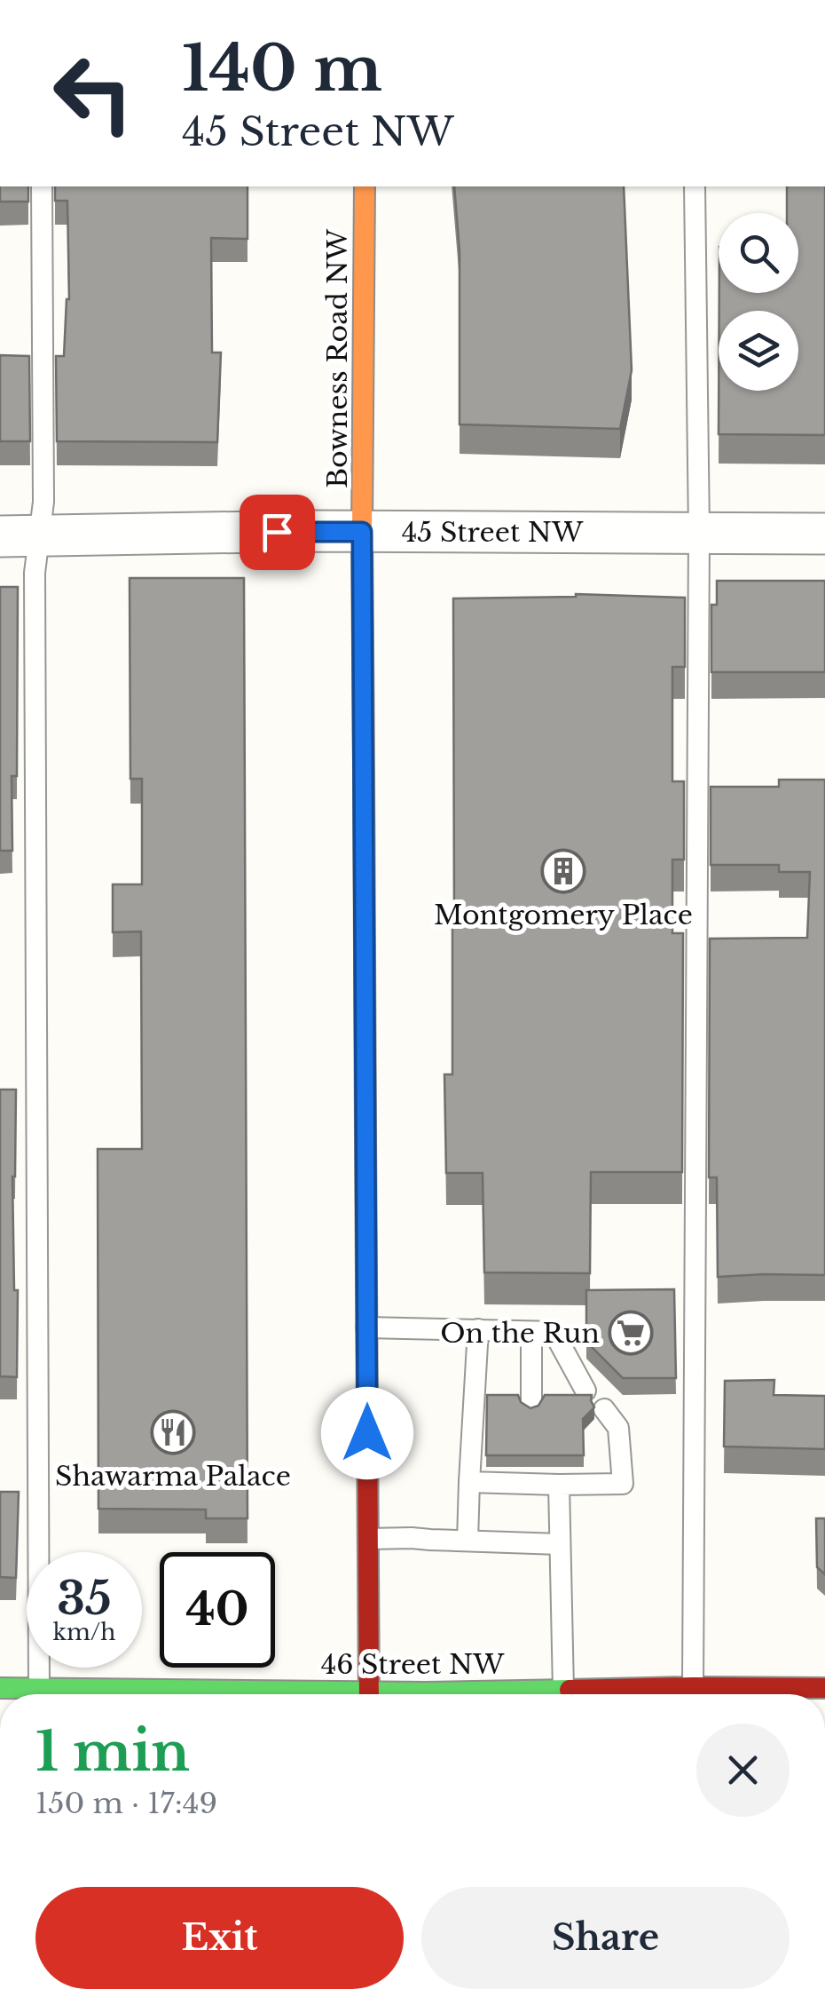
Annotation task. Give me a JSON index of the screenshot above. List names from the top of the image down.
{
  "streets": {
    "street": ["Bowness Road NW", "45 Street NW", "46 Street NW"]
  },
  "crossings": [
    ["Bowness Road NW", "45 Street NW"]
  ],
  "places": {
    "building": ["Montgomery Place"],
    "supermarket": ["On the Run"],
    "restaurant": ["Shawarma Palace"]
  },
  "page": {
    "turn": ["140 m", "45 Street NW"],
    "speed": "35 km/h",
    "limit": "40",
    "heading": ["1 min", "150 m · 17:49"],
    "buttons": ["Exit", "Share"]
  }
}
